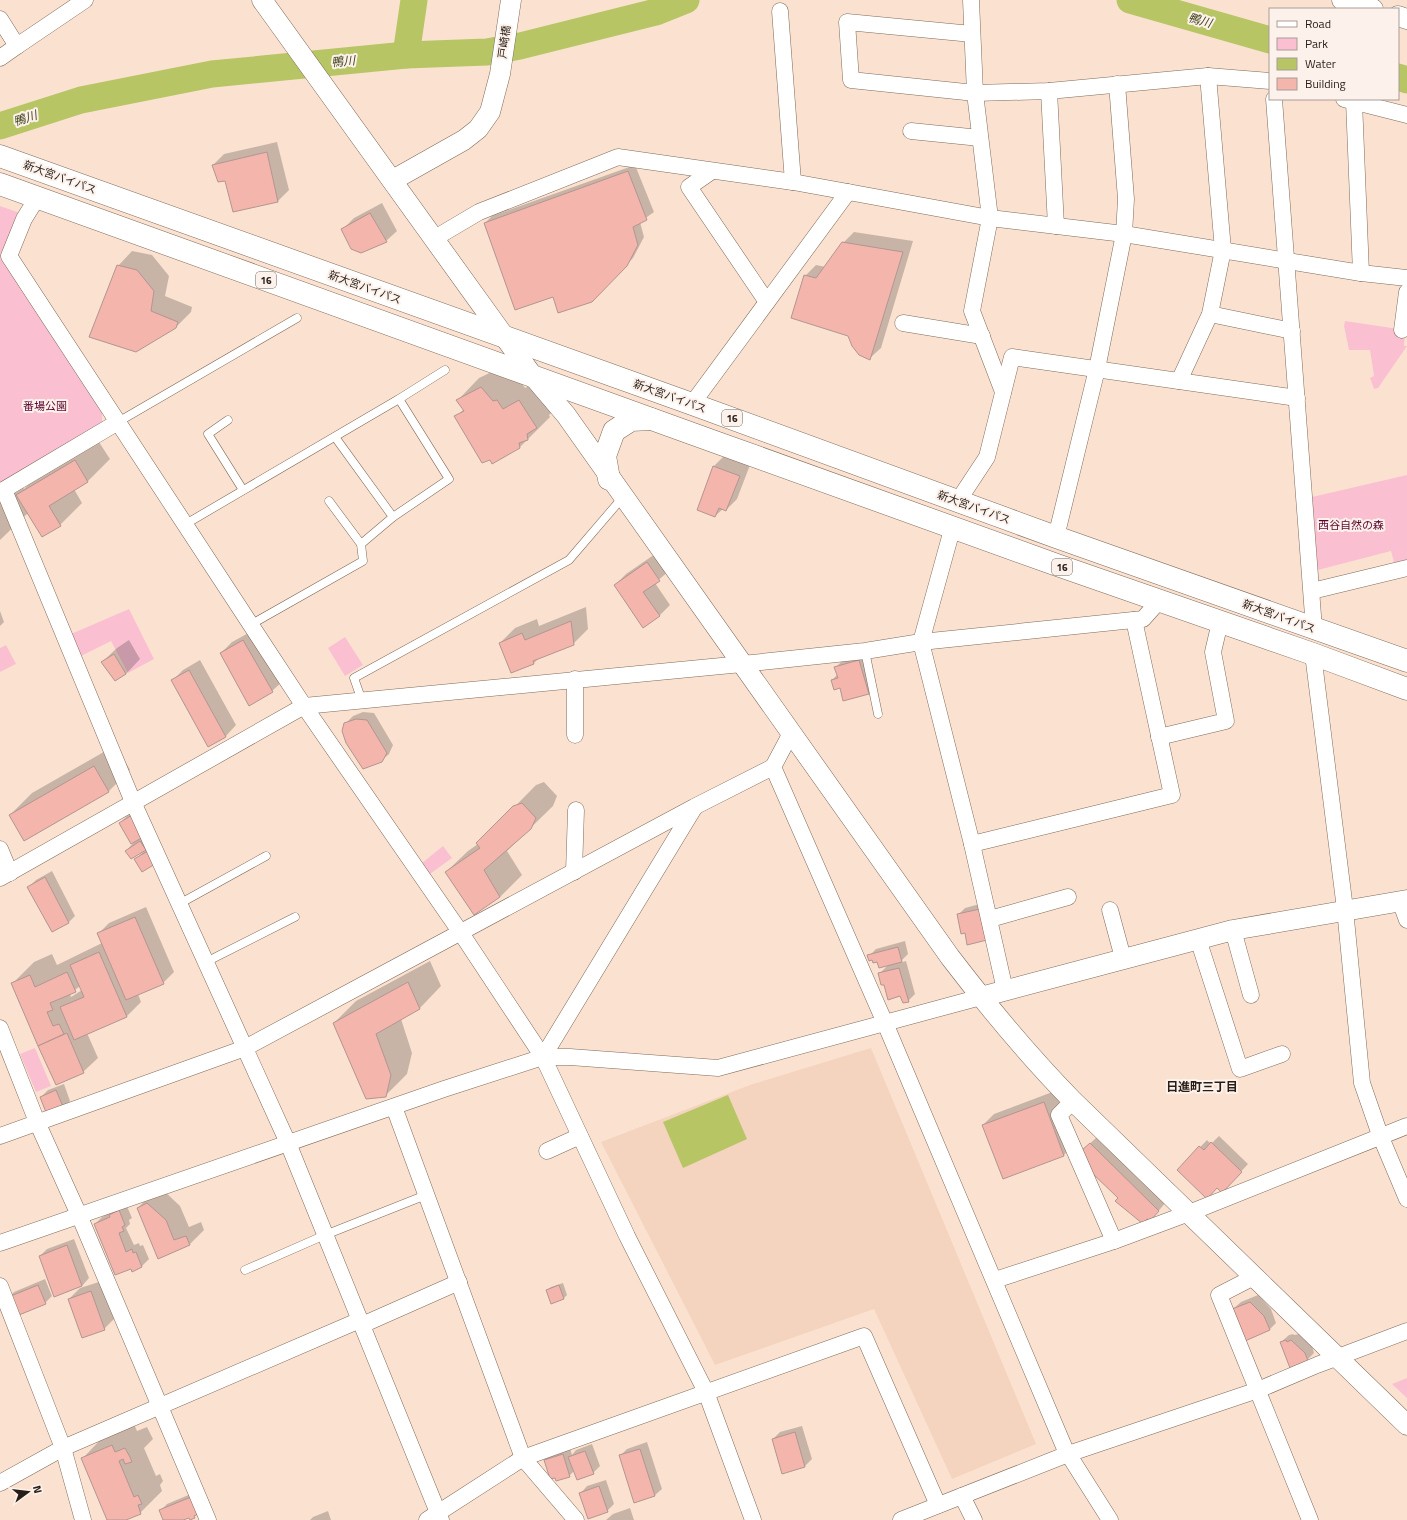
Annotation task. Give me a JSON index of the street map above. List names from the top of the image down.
{
  "streets": {
    "highway": ["新大宮バイパス", "16"],
    "street": ["戸崎橋"]
  },
  "districts": ["日進町三丁目"],
  "water": ["鴨川"],
  "parks": ["番場公園", "西谷自然の森"],
  "legend": [
    "Road",
    "Park",
    "Water",
    "Building"
  ],
  "north": "right"
}
